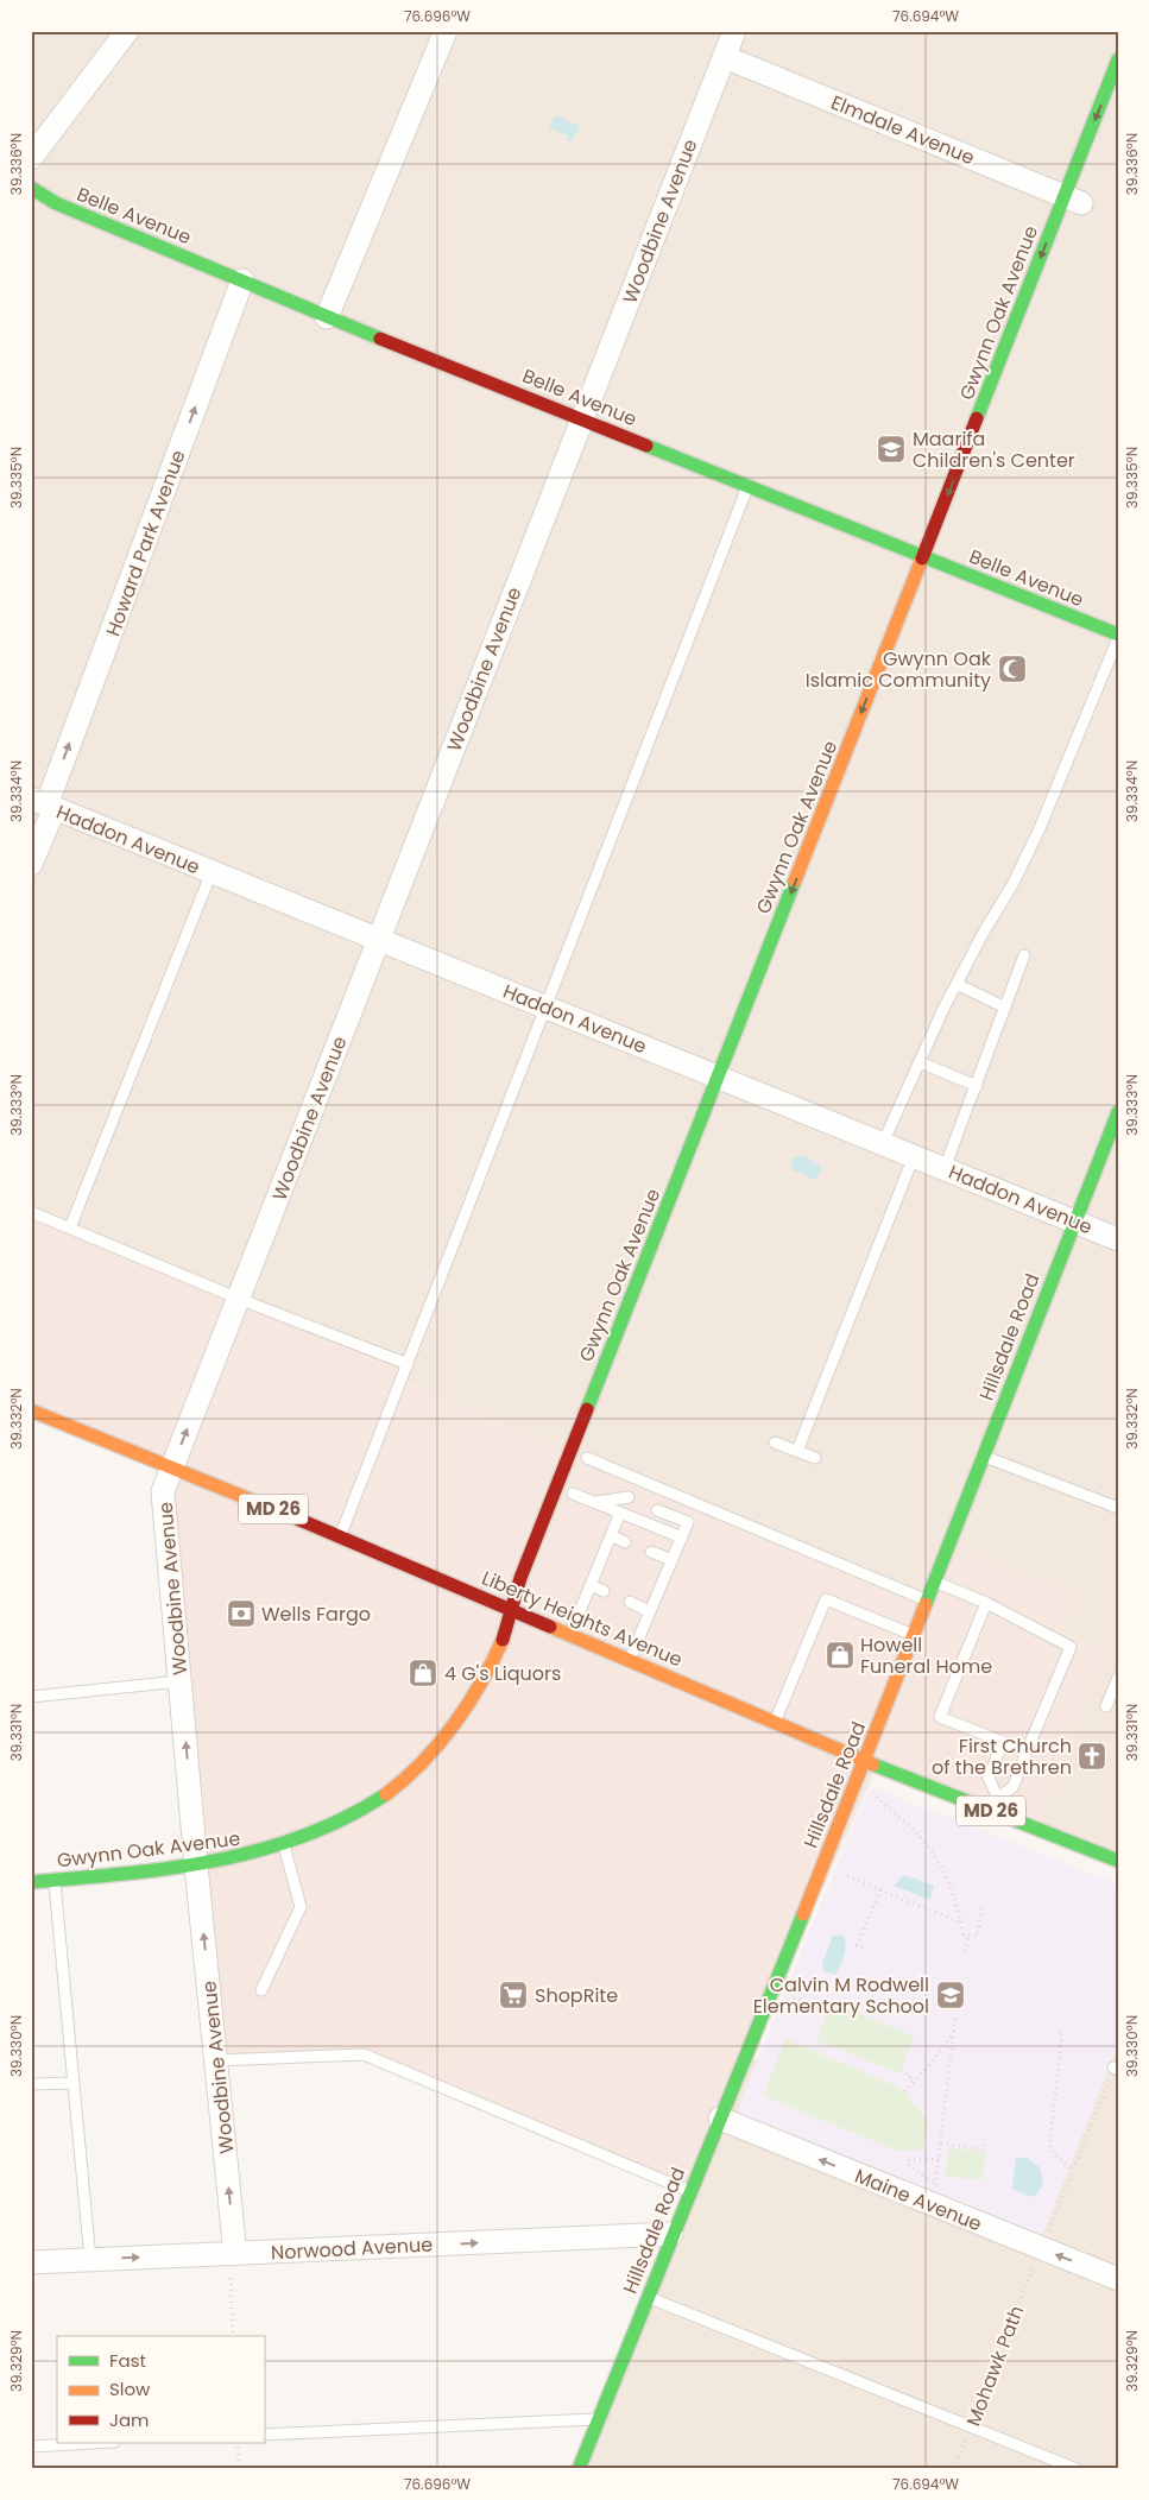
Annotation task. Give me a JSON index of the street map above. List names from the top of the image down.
{
  "streets": {
    "street": [
      "Elmdale Avenue",
      "Belle Avenue",
      "Woodbine Avenue",
      "Gwynn Oak Avenue",
      "Howard Park Avenue",
      "Haddon Avenue",
      "Hillsdale Road",
      "MD 26",
      "Liberty Heights Avenue",
      "Maine Avenue",
      "Norwood Avenue"
    ],
    "path": ["Mohawk Path"]
  },
  "crossings": [
    ["Elmdale Avenue", "Woodbine Avenue"],
    ["Elmdale Avenue", "Gwynn Oak Avenue"],
    ["Belle Avenue", "Woodbine Avenue"],
    ["Belle Avenue", "Gwynn Oak Avenue"],
    ["Belle Avenue", "Howard Park Avenue"],
    ["Woodbine Avenue", "Gwynn Oak Avenue"],
    ["Woodbine Avenue", "Haddon Avenue"],
    ["Woodbine Avenue", "Liberty Heights Avenue"],
    ["Woodbine Avenue", "Norwood Avenue"],
    ["Gwynn Oak Avenue", "Haddon Avenue"],
    ["Gwynn Oak Avenue", "Liberty Heights Avenue"],
    ["Howard Park Avenue", "Haddon Avenue"],
    ["Haddon Avenue", "Hillsdale Road"],
    ["Hillsdale Road", "Liberty Heights Avenue"],
    ["Hillsdale Road", "Maine Avenue"],
    ["Hillsdale Road", "Norwood Avenue"]
  ],
  "one_way": [
    "Gwynn Oak Avenue",
    "Howard Park Avenue",
    "Maine Avenue",
    "Norwood Avenue"
  ],
  "places": {
    "school or university": ["Maarifa Children's Center", "Calvin M Rodwell Elementary School"],
    "mosque": ["Gwynn Oak Islamic Community"],
    "bank": ["Wells Fargo"],
    "shop": ["Howell Funeral Home", "4 G's Liquors"],
    "church": ["First Church of the Brethren"],
    "supermarket": ["ShopRite"]
  },
  "legend": ["Fast", "Slow", "Jam"],
  "coordinates": [
    "76.696°W",
    "76.694°W",
    "39.336°N",
    "39.335°N",
    "39.334°N",
    "39.333°N",
    "39.332°N",
    "39.331°N",
    "39.330°N",
    "39.329°N"
  ]
}
